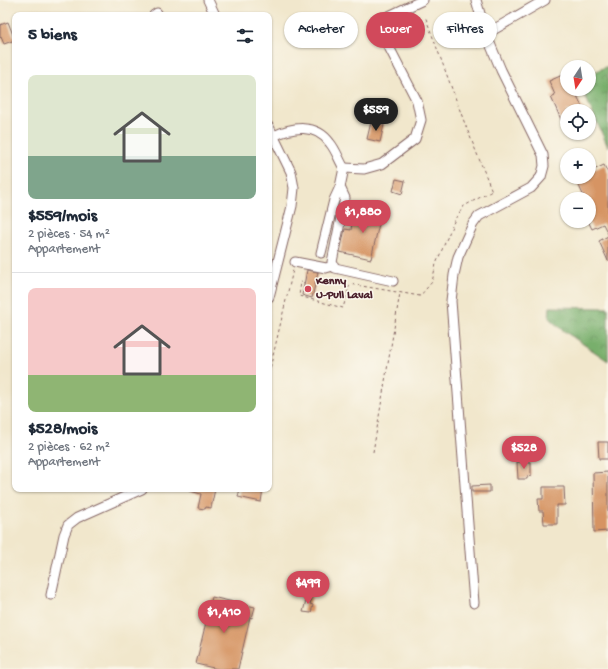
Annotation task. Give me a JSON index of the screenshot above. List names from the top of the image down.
{
  "places": ["Kenny U-Pull Laval"],
  "north": "bottom",
  "page": {
    "chip": ["Acheter", "Louer", "Filtres"],
    "heading": "5 biens",
    "map_buttons": ["+", "−"],
    "list": [
      {
        "name": "$559/mois",
        "note": "2 pièces · 54 m² · Appartement"
      },
      {
        "name": "$528/mois",
        "note": "2 pièces · 62 m² · Appartement"
      }
    ],
    "price": [
      "$559",
      "$1,880",
      "$528",
      "$499",
      "$1,410"
    ]
  }
}
